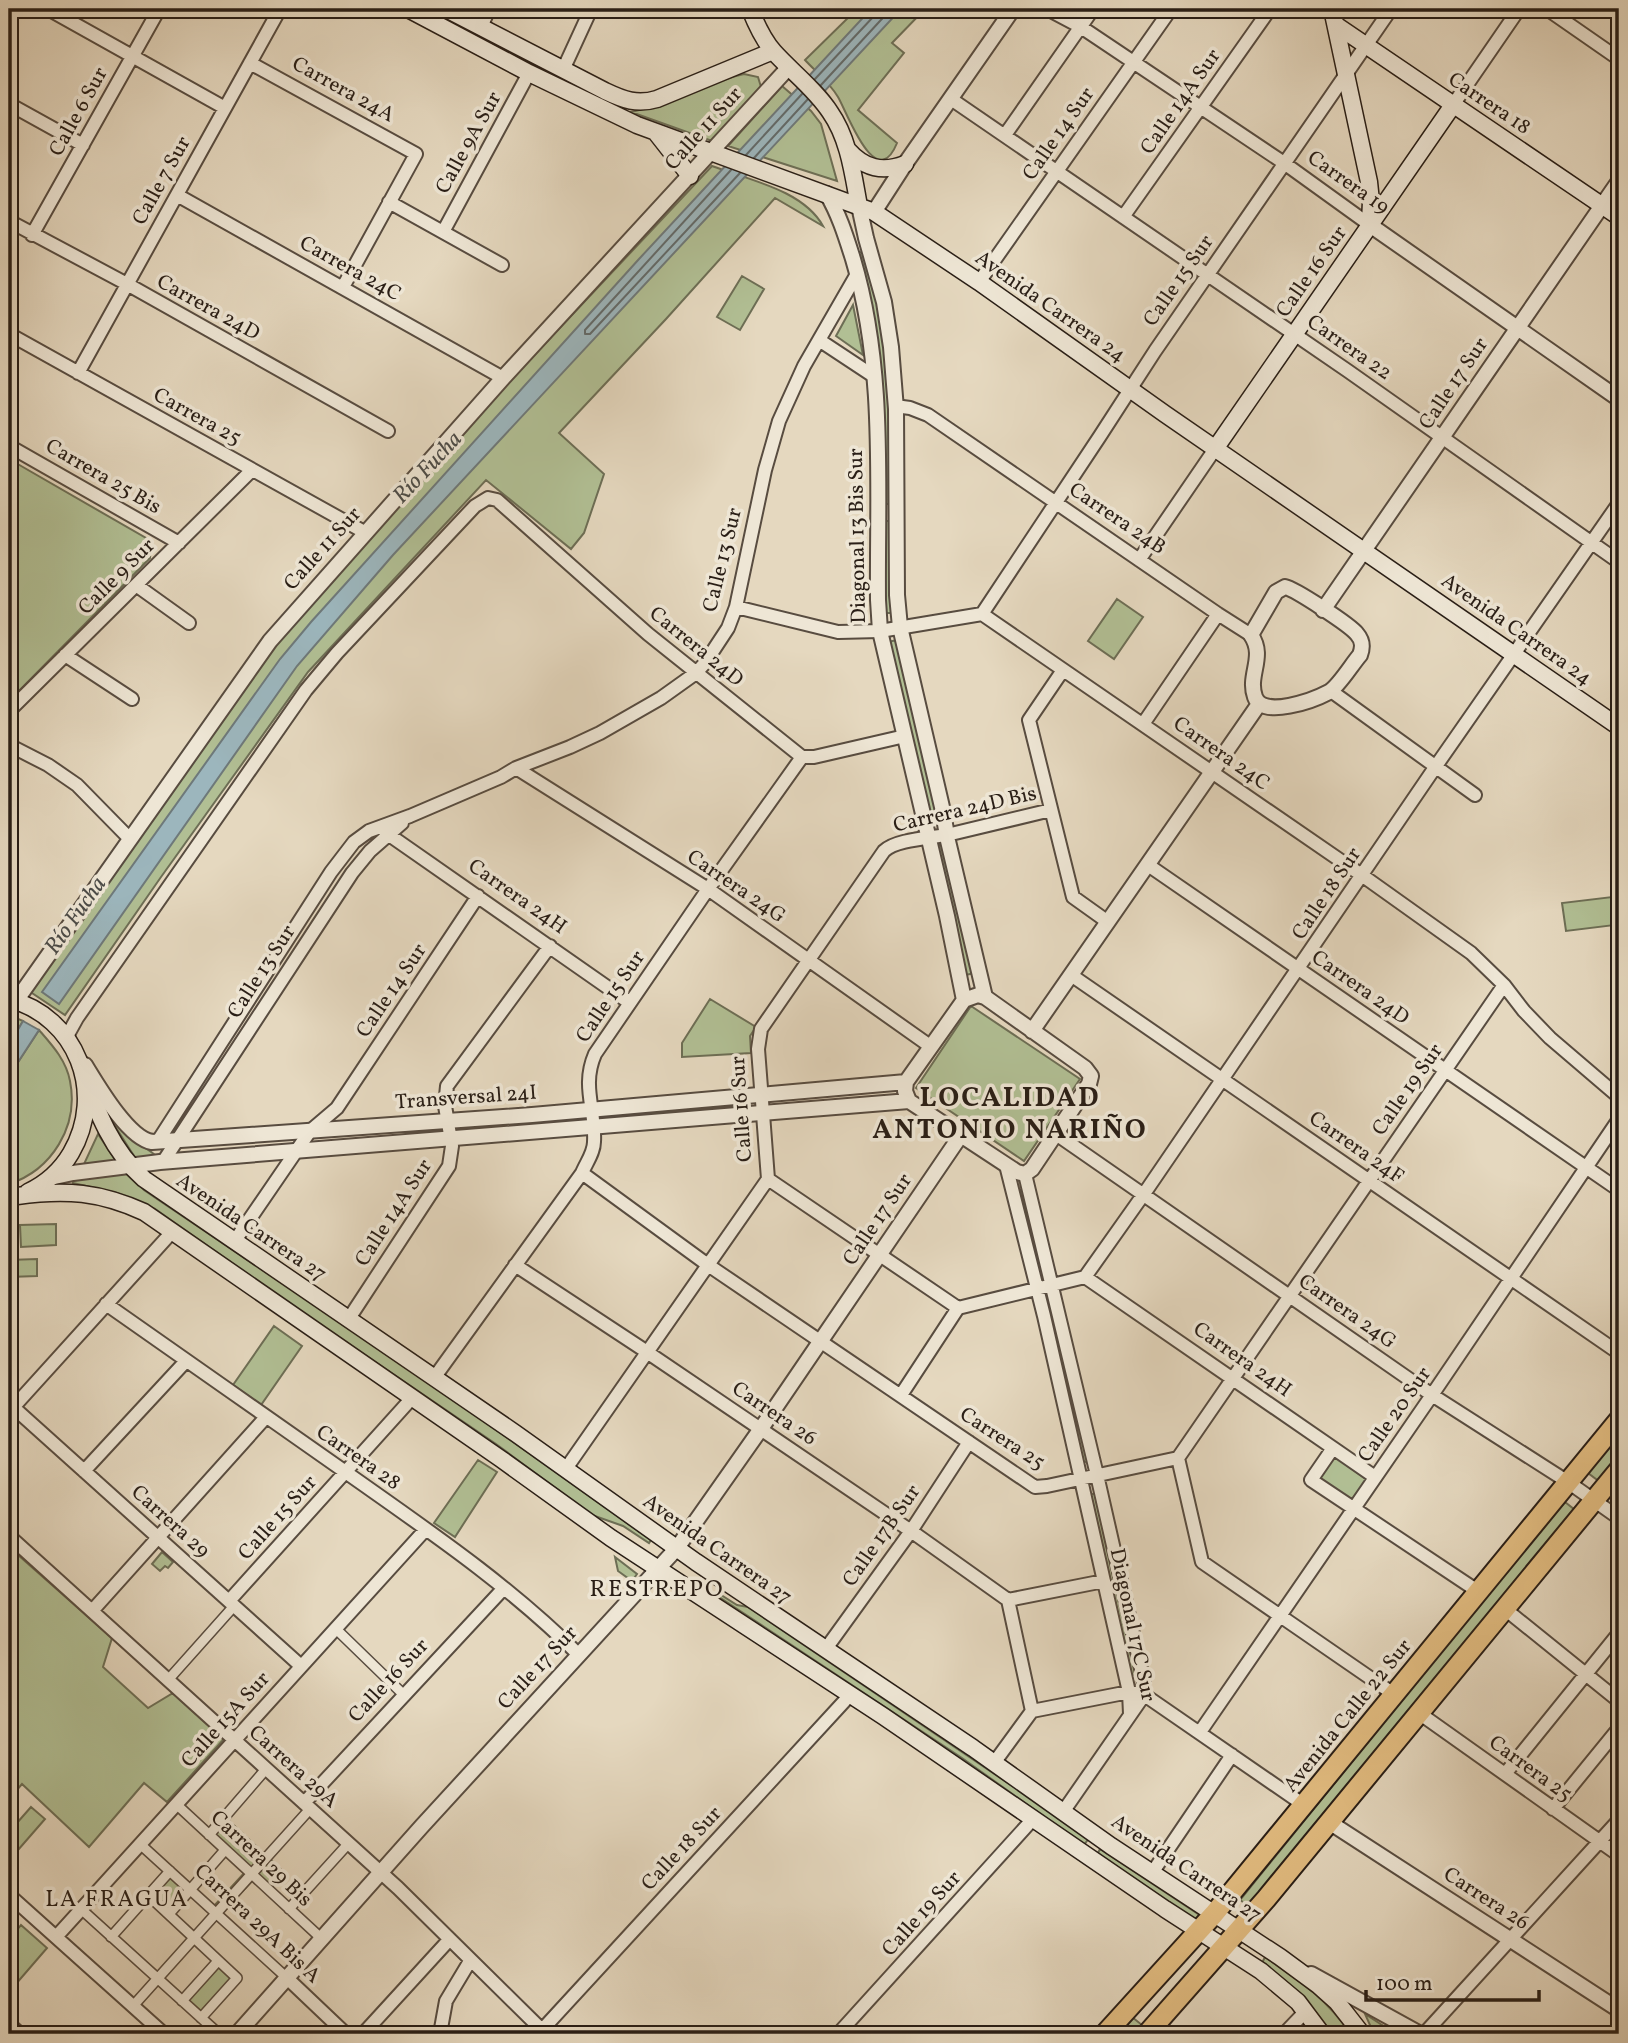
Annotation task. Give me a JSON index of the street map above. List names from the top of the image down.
{
  "streets": {
    "main road": [
      "Carrera 18",
      "Calle 16 Sur",
      "Avenida Carrera 24",
      "Avenida Carrera 27",
      "Avenida Calle 22 Sur"
    ],
    "street": [
      "Carrera 24A",
      "Calle 14A Sur",
      "Calle 6 Sur",
      "Calle 11 Sur",
      "Calle 14 Sur",
      "Calle 9A Sur",
      "Calle 7 Sur",
      "Carrera 19",
      "Carrera 24C",
      "Calle 15 Sur",
      "Carrera 24D",
      "Carrera 22",
      "Calle 17 Sur",
      "Carrera 25",
      "Carrera 25 Bis",
      "Carrera 24B",
      "Diagonal 13 Bis Sur",
      "Calle 13 Sur",
      "Calle 9 Sur",
      "Carrera 24D Bis",
      "Carrera 24G",
      "Calle 18 Sur",
      "Carrera 24H",
      "Calle 19 Sur",
      "Transversal 24I",
      "Carrera 24F",
      "Carrera 26",
      "Calle 20 Sur",
      "Carrera 28",
      "Carrera 29",
      "Calle 17B Sur",
      "Diagonal 17C Sur",
      "Calle 15A Sur",
      "Carrera 29A",
      "Carrera 29 Bis",
      "Carrera 29A Bis A"
    ]
  },
  "crossings": [
    ["Carrera 24A", "Calle 7 Sur"],
    ["Calle 14A Sur", "Carrera 19"],
    ["Calle 14A Sur", "Carrera 22"],
    ["Calle 14A Sur", "Carrera 24H"],
    ["Calle 14A Sur", "Transversal 24I"],
    ["Calle 14A Sur", "Avenida Carrera 27"],
    ["Carrera 18", "Calle 16 Sur"],
    ["Carrera 18", "Calle 15 Sur"],
    ["Carrera 18", "Calle 17 Sur"],
    ["Calle 6 Sur", "Carrera 24D"],
    ["Calle 11 Sur", "Carrera 24C"],
    ["Calle 11 Sur", "Avenida Carrera 24"],
    ["Calle 11 Sur", "Carrera 25"],
    ["Calle 14 Sur", "Carrera 19"],
    ["Calle 14 Sur", "Avenida Carrera 24"],
    ["Calle 14 Sur", "Carrera 22"],
    ["Calle 14 Sur", "Carrera 24H"],
    ["Calle 14 Sur", "Transversal 24I"],
    ["Calle 14 Sur", "Avenida Carrera 27"],
    ["Calle 9A Sur", "Avenida Carrera 24"],
    ["Calle 7 Sur", "Carrera 24C"],
    ["Calle 7 Sur", "Carrera 24D"],
    ["Calle 7 Sur", "Carrera 25"],
    ["Carrera 19", "Calle 16 Sur"],
    ["Carrera 19", "Calle 15 Sur"],
    ["Carrera 19", "Calle 17 Sur"],
    ["Carrera 24C", "Calle 15 Sur"],
    ["Carrera 24C", "Calle 18 Sur"],
    ["Carrera 24C", "Calle 19 Sur"],
    ["Calle 16 Sur", "Avenida Carrera 24"],
    ["Calle 16 Sur", "Carrera 22"],
    ["Calle 16 Sur", "Carrera 25"],
    ["Calle 16 Sur", "Carrera 24B"],
    ["Calle 16 Sur", "Carrera 24D Bis"],
    ["Calle 16 Sur", "Carrera 24G"],
    ["Calle 16 Sur", "Transversal 24I"],
    ["Calle 16 Sur", "Avenida Carrera 27"],
    ["Calle 16 Sur", "Carrera 26"],
    ["Calle 16 Sur", "Carrera 28"],
    ["Calle 16 Sur", "Carrera 29A"],
    ["Calle 16 Sur", "Carrera 29 Bis"],
    ["Calle 16 Sur", "Carrera 29A Bis A"],
    ["Calle 15 Sur", "Avenida Carrera 24"],
    ["Calle 15 Sur", "Carrera 24D"],
    ["Calle 15 Sur", "Carrera 22"],
    ["Calle 15 Sur", "Carrera 25"],
    ["Calle 15 Sur", "Carrera 24B"],
    ["Calle 15 Sur", "Carrera 24G"],
    ["Calle 15 Sur", "Carrera 24H"],
    ["Calle 15 Sur", "Transversal 24I"],
    ["Calle 15 Sur", "Avenida Carrera 27"],
    ["Calle 15 Sur", "Carrera 26"],
    ["Calle 15 Sur", "Carrera 28"],
    ["Calle 15 Sur", "Carrera 29"],
    ["Calle 15 Sur", "Carrera 29A"],
    ["Avenida Carrera 24", "Calle 17 Sur"],
    ["Avenida Carrera 24", "Diagonal 13 Bis Sur"],
    ["Avenida Carrera 24", "Calle 18 Sur"],
    ["Carrera 24D", "Calle 13 Sur"],
    ["Carrera 24D", "Calle 18 Sur"],
    ["Carrera 24D", "Calle 19 Sur"],
    ["Carrera 24D", "Transversal 24I"],
    ["Carrera 24D", "Avenida Carrera 27"],
    ["Carrera 24D", "Calle 20 Sur"],
    ["Carrera 22", "Calle 17 Sur"],
    ["Carrera 22", "Calle 18 Sur"],
    ["Calle 17 Sur", "Carrera 25"],
    ["Calle 17 Sur", "Avenida Carrera 27"],
    ["Calle 17 Sur", "Carrera 26"],
    ["Calle 17 Sur", "Carrera 28"],
    ["Calle 17 Sur", "Carrera 29A"],
    ["Calle 17 Sur", "Carrera 29 Bis"],
    ["Calle 17 Sur", "Carrera 29A Bis A"],
    ["Carrera 25", "Calle 9 Sur"],
    ["Carrera 25", "Calle 19 Sur"],
    ["Carrera 25", "Calle 17B Sur"],
    ["Carrera 25", "Diagonal 17C Sur"],
    ["Carrera 25 Bis", "Calle 9 Sur"],
    ["Carrera 24B", "Diagonal 13 Bis Sur"],
    ["Diagonal 13 Bis Sur", "Calle 13 Sur"],
    ["Diagonal 13 Bis Sur", "Carrera 24D Bis"],
    ["Calle 13 Sur", "Carrera 24G"],
    ["Calle 13 Sur", "Carrera 24H"],
    ["Calle 13 Sur", "Transversal 24I"],
    ["Carrera 24G", "Calle 18 Sur"],
    ["Carrera 24G", "Calle 19 Sur"],
    ["Carrera 24G", "Calle 20 Sur"],
    ["Carrera 24G", "Avenida Calle 22 Sur"],
    ["Calle 18 Sur", "Carrera 24H"],
    ["Calle 18 Sur", "Carrera 24F"],
    ["Calle 18 Sur", "Avenida Carrera 27"],
    ["Calle 18 Sur", "Carrera 29A"],
    ["Carrera 24H", "Calle 19 Sur"],
    ["Carrera 24H", "Calle 20 Sur"],
    ["Calle 19 Sur", "Carrera 24F"],
    ["Calle 19 Sur", "Avenida Carrera 27"],
    ["Transversal 24I", "Avenida Carrera 27"],
    ["Carrera 24F", "Calle 20 Sur"],
    ["Avenida Carrera 27", "Calle 17B Sur"],
    ["Avenida Carrera 27", "Avenida Calle 22 Sur"],
    ["Carrera 26", "Calle 17B Sur"],
    ["Carrera 28", "Calle 15A Sur"],
    ["Carrera 29", "Calle 15A Sur"],
    ["Calle 15A Sur", "Carrera 29A"],
    ["Calle 15A Sur", "Carrera 29 Bis"],
    ["Calle 15A Sur", "Carrera 29A Bis A"]
  ],
  "districts": ["LOCALIDAD ANTONIO NARIÑO", "RESTREPO", "LA FRAGUA"],
  "water": ["Río Fucha"],
  "scale_bar": "100 m"
}
